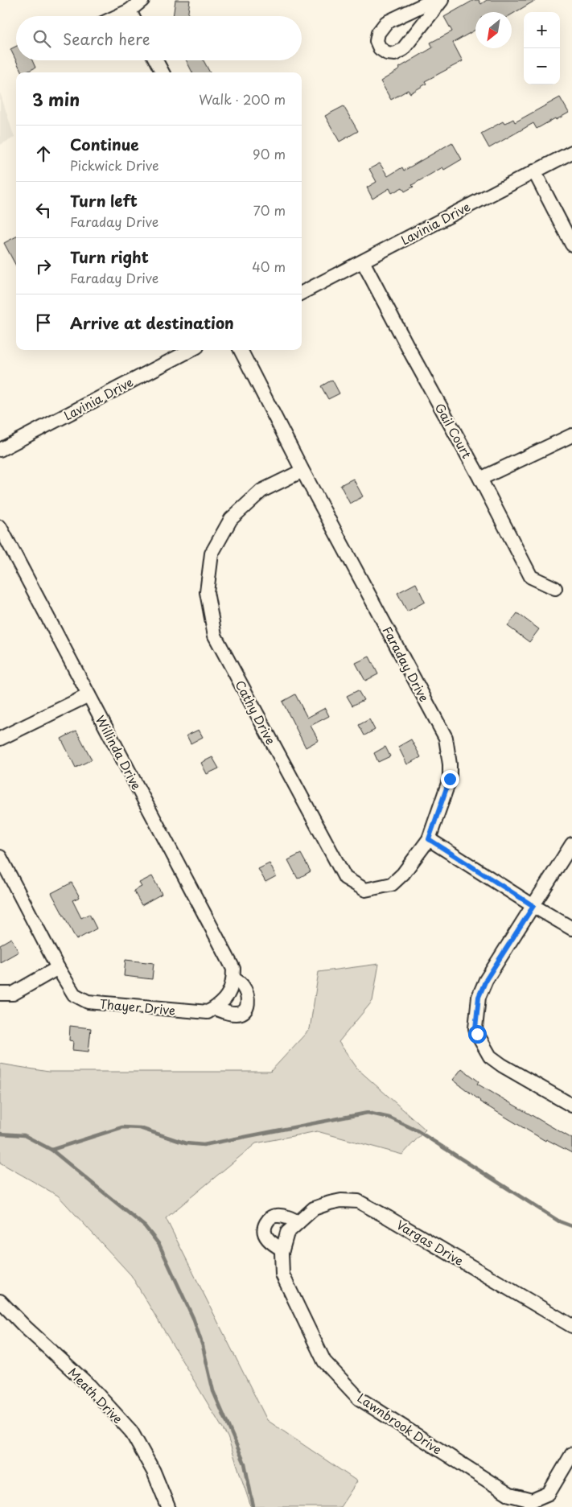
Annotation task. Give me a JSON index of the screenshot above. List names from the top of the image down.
{
  "streets": {
    "street": [
      "Lavinia Drive",
      "Gail Court",
      "Faraday Drive",
      "Cathy Drive",
      "Willinda Drive",
      "Thayer Drive",
      "Vargas Drive",
      "Meath Drive",
      "Lawnbrook Drive"
    ]
  },
  "crossings": [
    ["Lavinia Drive", "Gail Court"],
    ["Faraday Drive", "Cathy Drive"],
    ["Willinda Drive", "Thayer Drive"],
    ["Vargas Drive", "Lawnbrook Drive"]
  ],
  "north": "bottom left",
  "page": {
    "map_buttons": ["+", "−"],
    "search": "Search here",
    "heading": ["3 min", "Walk · 200 m"],
    "list": [
      ["Continue", "Pickwick Drive", "90 m"],
      ["Turn left", "Faraday Drive", "70 m"],
      ["Turn right", "Faraday Drive", "40 m"],
      "Arrive at destination"
    ]
  }
}
